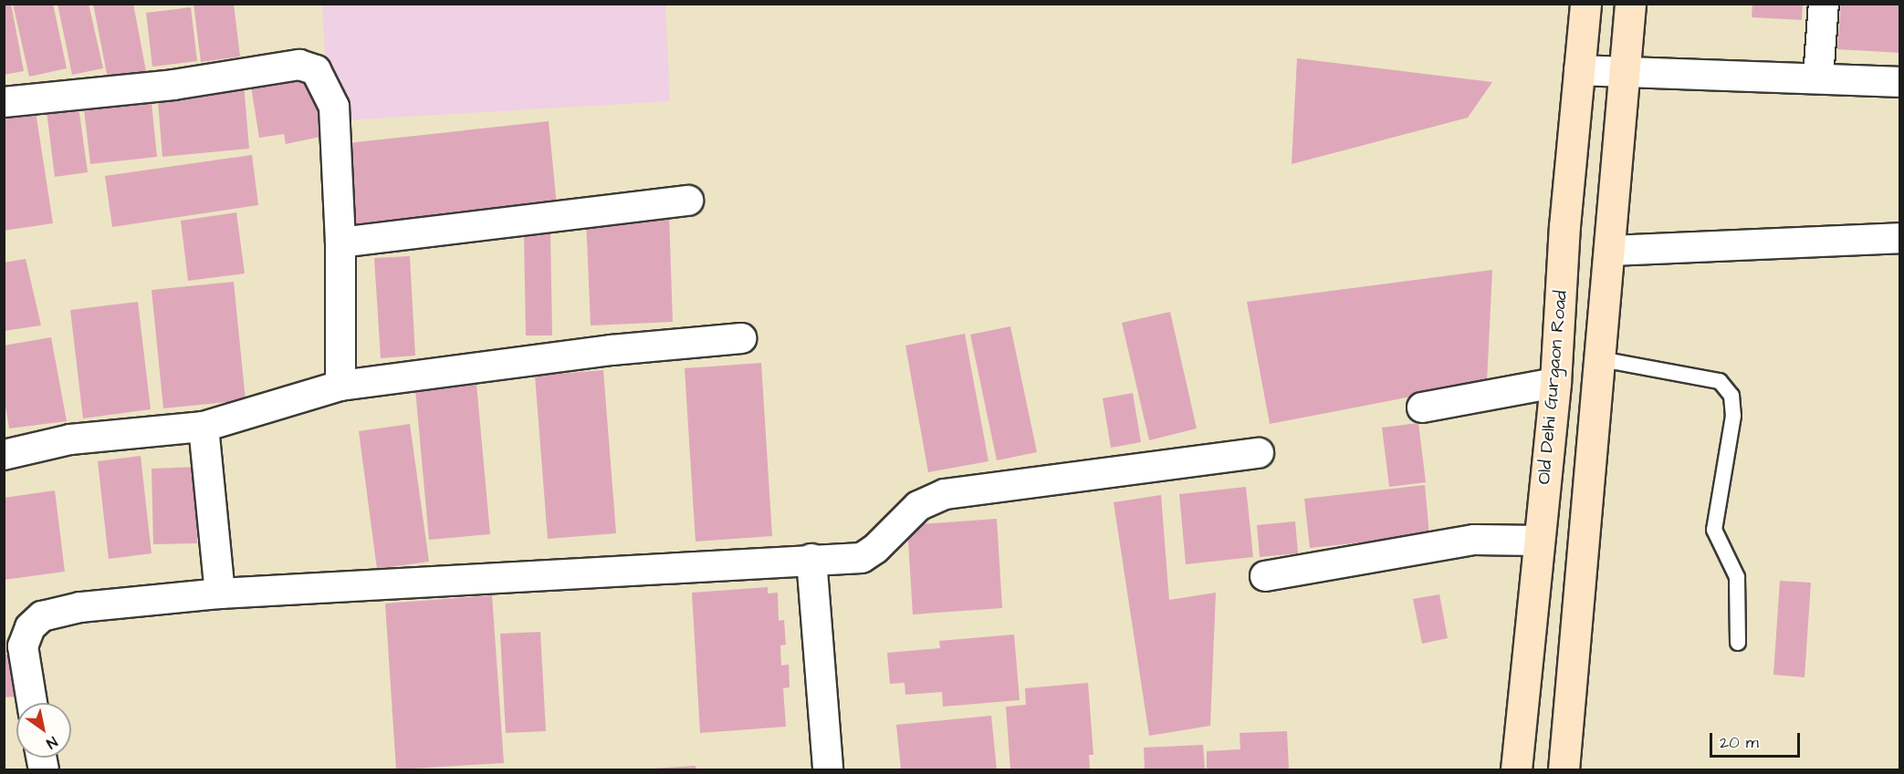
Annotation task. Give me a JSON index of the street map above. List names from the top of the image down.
{
  "streets": {
    "main road": ["Old Delhi Gurgaon Road"]
  },
  "scale_bar": "20 m",
  "north": "bottom right"
}
